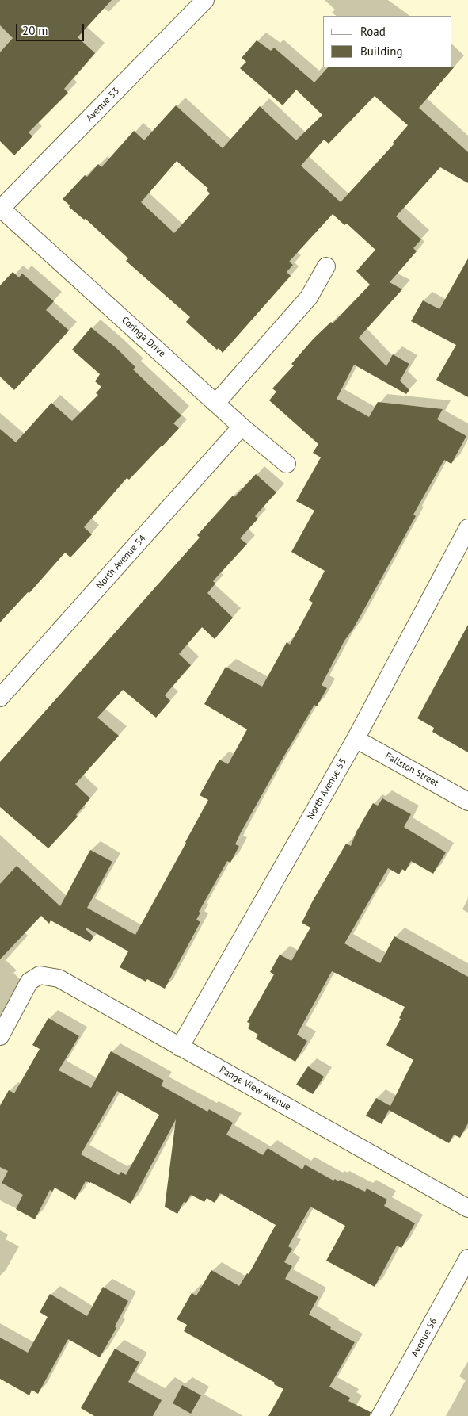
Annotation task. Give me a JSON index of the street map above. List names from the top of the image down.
{
  "streets": {
    "street": [
      "Avenue 53",
      "Coringa Drive",
      "North Avenue 54",
      "Fallston Street",
      "North Avenue 55",
      "Range View Avenue",
      "Avenue 56"
    ]
  },
  "crossings": [
    ["Avenue 53", "Coringa Drive"],
    ["Coringa Drive", "North Avenue 54"],
    ["Fallston Street", "North Avenue 55"],
    ["North Avenue 55", "Range View Avenue"]
  ],
  "legend": ["Road", "Building"],
  "scale_bar": "20 m"
}
